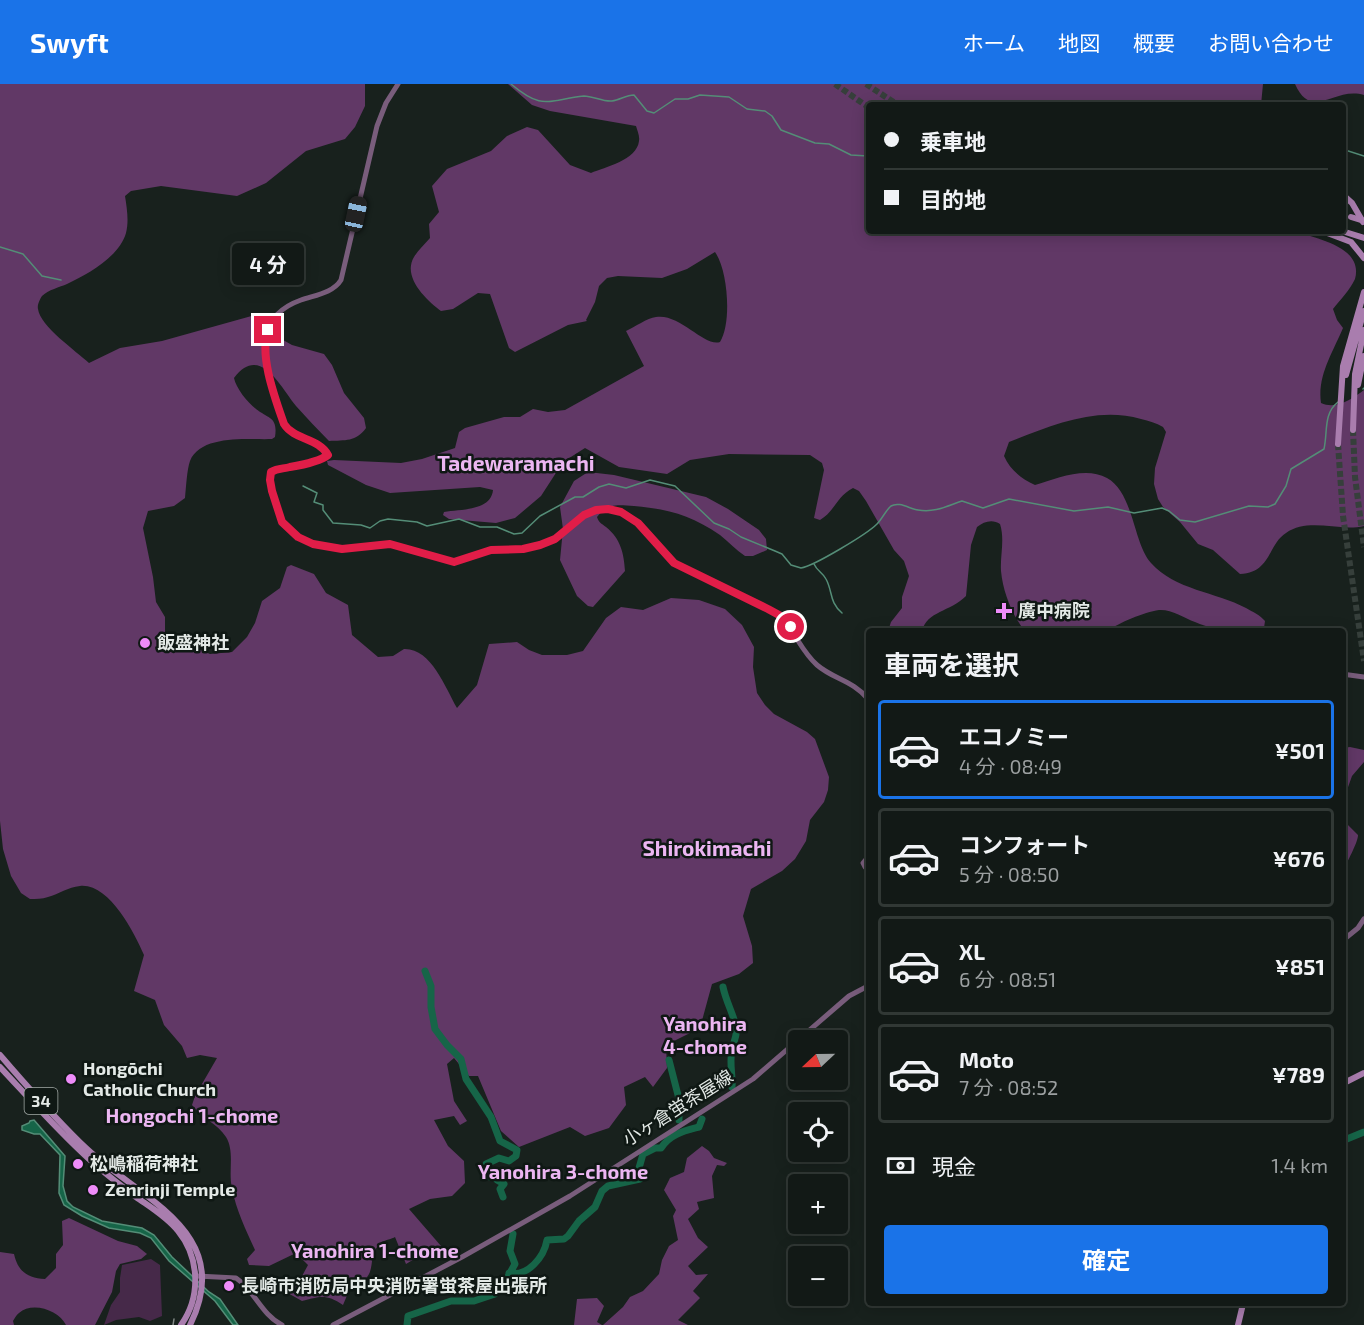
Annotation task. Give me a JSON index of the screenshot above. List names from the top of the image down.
{
  "streets": {
    "highway": ["34"],
    "street": ["小ヶ倉蛍茶屋線"]
  },
  "districts": [
    "Tadewaramachi",
    "Shirokimachi",
    "Yanohira 4-chome",
    "Hongochi 1-chome",
    "Yanohira 3-chome",
    "Yanohira 1-chome"
  ],
  "places": {
    "health": ["廣中病院"],
    "other": [
      "飯盛神社",
      "Hongōchi Catholic Church",
      "松嶋稲荷神社",
      "Zenrinji Temple",
      "長崎市消防局中央消防署蛍茶屋出張所"
    ]
  },
  "north": "left",
  "page": {
    "header": "Swyft",
    "nav": [
      "ホーム",
      "地図",
      "概要",
      "お問い合わせ"
    ],
    "banner": ["乗車地", "目的地"],
    "bubble": "4 分",
    "heading": "車両を選択",
    "list": [
      {
        "name": "エコノミー",
        "note": "4 分 · 08:49",
        "value": "¥501"
      },
      {
        "name": "コンフォート",
        "note": "5 分 · 08:50",
        "value": "¥676"
      },
      {
        "name": "XL",
        "note": "6 分 · 08:51",
        "value": "¥851"
      },
      {
        "name": "Moto",
        "note": "7 分 · 08:52",
        "value": "¥789"
      }
    ],
    "map_buttons": ["+", "−"],
    "pay": ["現金", "1.4 km"],
    "buttons": "確定"
  }
}
